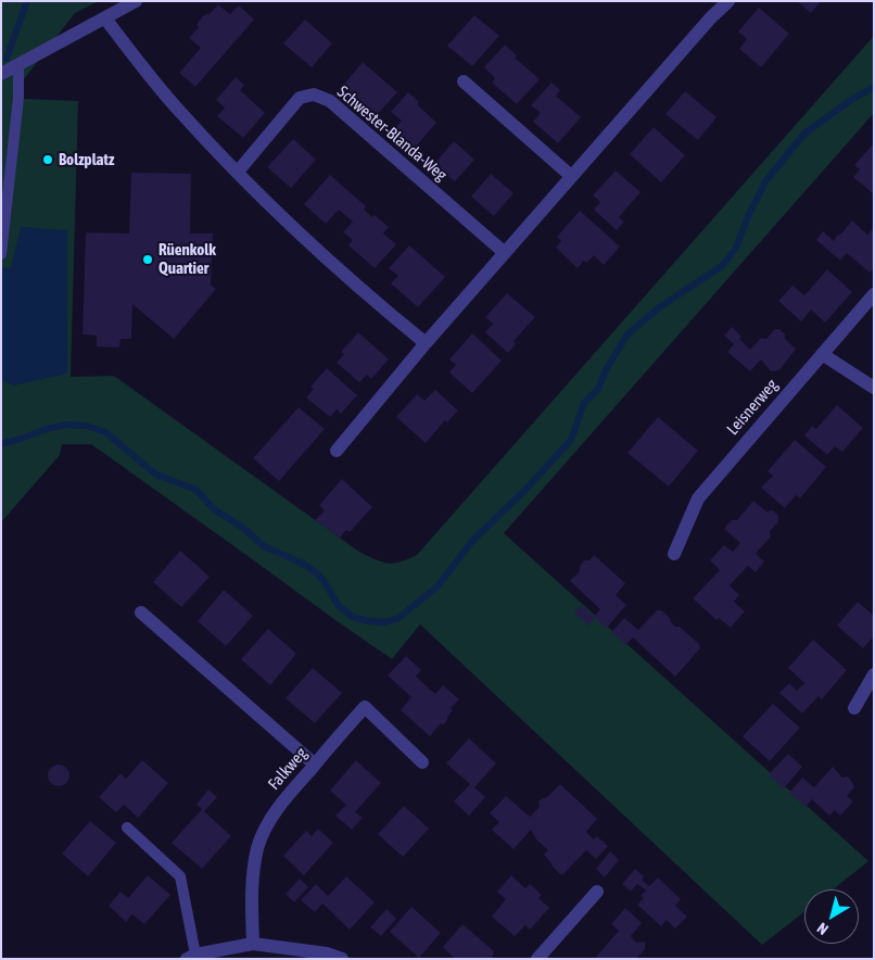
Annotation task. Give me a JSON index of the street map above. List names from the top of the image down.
{
  "streets": {
    "street": ["Schwester-Blanda-Weg", "Leisnerweg", "Falkweg"]
  },
  "places": ["Bolzplatz", "Rüenkolk Quartier"],
  "north": "bottom left"
}
